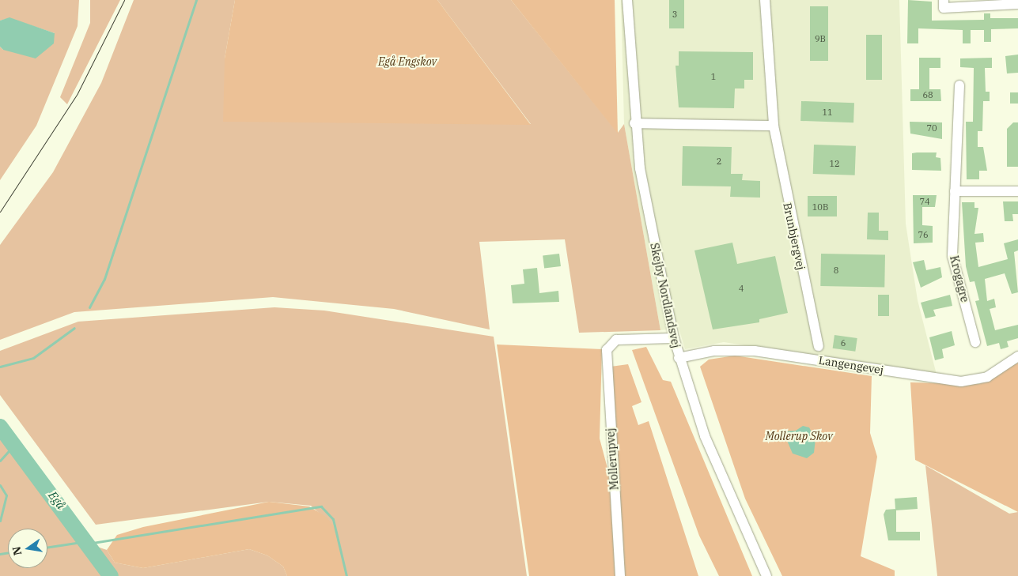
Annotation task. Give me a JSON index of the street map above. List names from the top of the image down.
{
  "streets": {
    "street": [
      "Brunbjergvej",
      "Krogagre",
      "Skejby Nordlandsvej",
      "Langengevej",
      "Mollerupvej"
    ]
  },
  "crossings": [
    ["Skejby Nordlandsvej", "Langengevej"],
    ["Skejby Nordlandsvej", "Mollerupvej"]
  ],
  "water": ["Egå"],
  "parks": ["Egå Engskov", "Mollerup Skov"],
  "house_numbers": [
    "3",
    "9B",
    "1",
    "68",
    "11",
    "70",
    "2",
    "12",
    "74",
    "10B",
    "76",
    "8",
    "4",
    "6"
  ],
  "north": "left"
}
